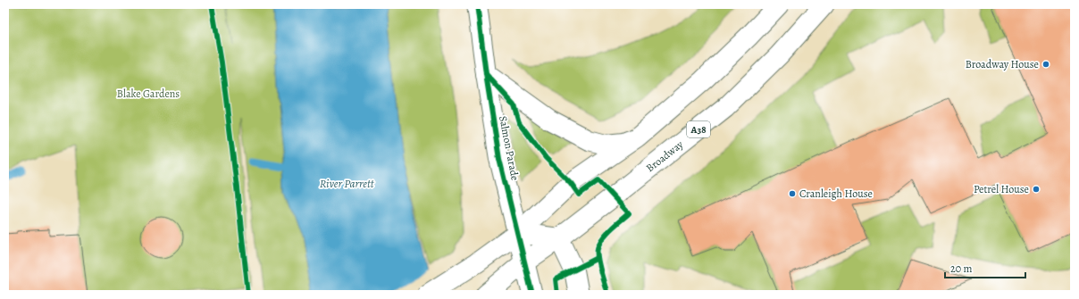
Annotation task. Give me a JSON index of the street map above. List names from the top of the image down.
{
  "streets": {
    "main road": ["A38", "Salmon Parade", "Broadway"]
  },
  "crossings": [
    ["Salmon Parade", "Broadway"]
  ],
  "water": ["River Parrett"],
  "parks": ["Blake Gardens"],
  "places": ["Broadway House", "Petrel House", "Cranleigh House"],
  "scale_bar": "20 m"
}
